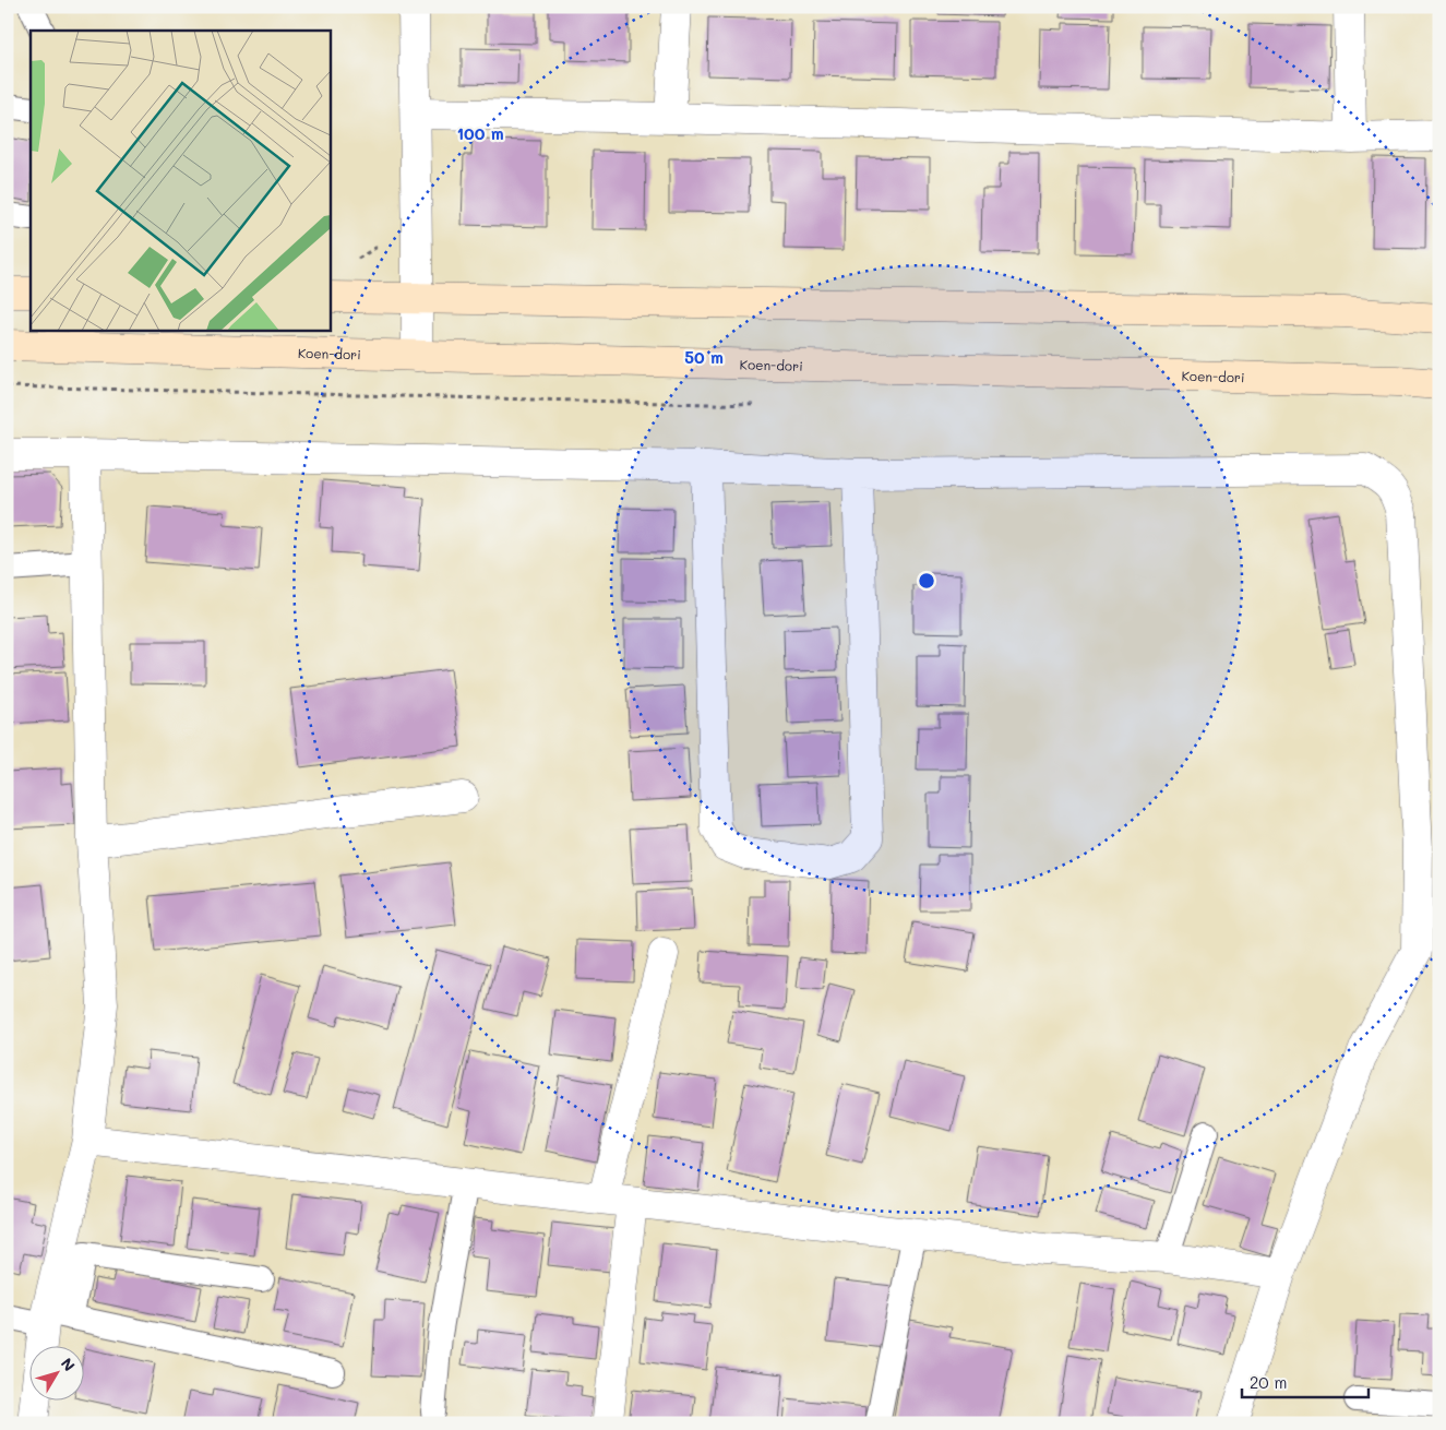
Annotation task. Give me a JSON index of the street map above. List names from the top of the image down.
{
  "streets": {
    "street": ["Koen-dori"]
  },
  "scale_bar": "20 m",
  "north": "top right",
  "rings": ["100 m", "50 m"]
}
